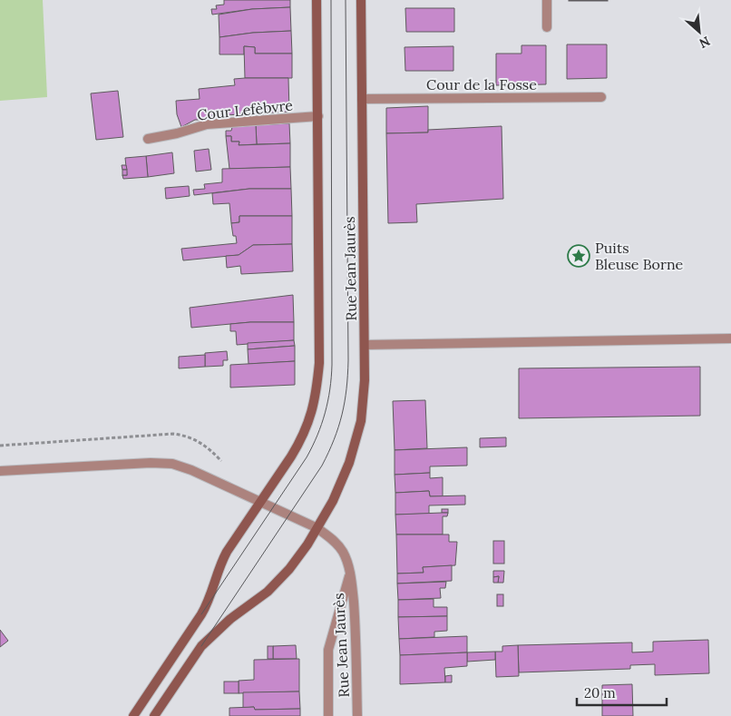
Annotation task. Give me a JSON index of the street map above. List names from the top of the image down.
{
  "streets": {
    "main road": ["Rue Jean Jaurès"],
    "street": ["Cour de la Fosse", "Cour Lefèbvre"]
  },
  "crossings": [
    ["Cour de la Fosse", "Rue Jean Jaurès"],
    ["Cour Lefèbvre", "Rue Jean Jaurès"]
  ],
  "places": {
    "place": ["Puits Bleuse Borne"]
  },
  "scale_bar": "20 m",
  "north": "bottom right"
}
